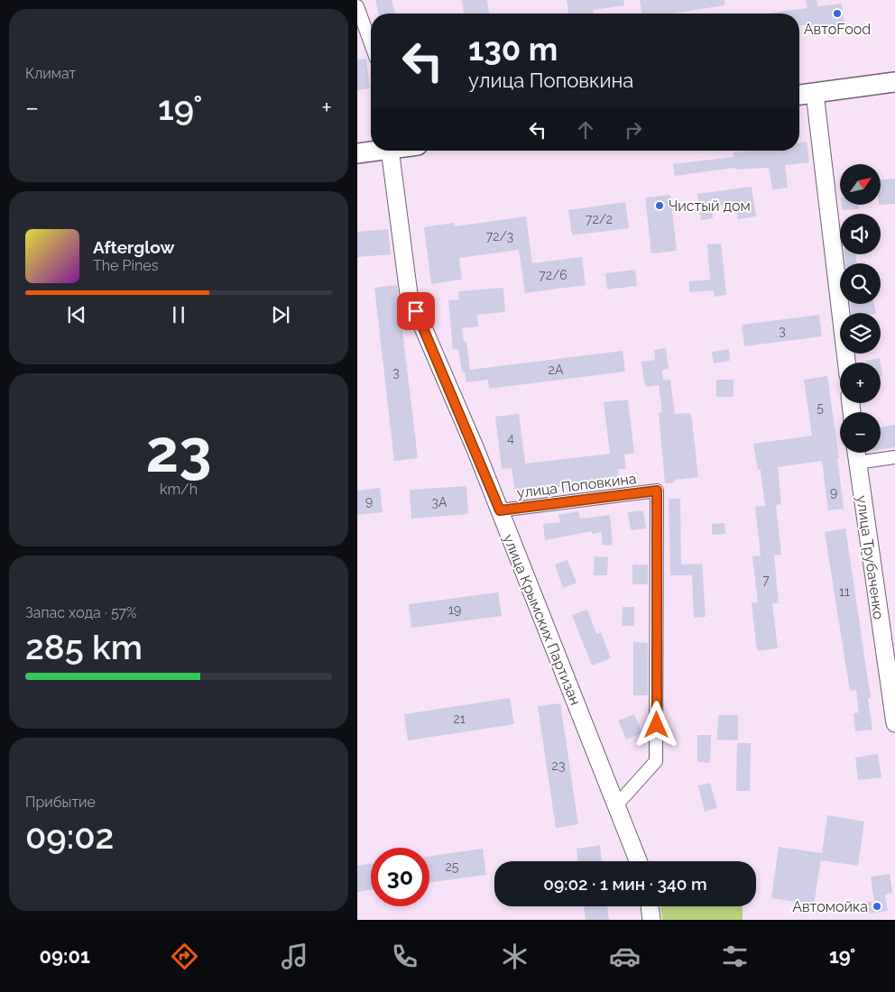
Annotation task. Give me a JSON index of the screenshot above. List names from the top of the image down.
{
  "streets": {
    "main road": ["улица Трубаченко", "улица Крымских Партизан"],
    "street": ["улица Поповкина"]
  },
  "crossings": [
    ["улица Поповкина", "улица Крымских Партизан"]
  ],
  "places": ["АвтоFood", "Чистый дом", "Автомойка"],
  "house_numbers": [
    "72/2",
    "72/3",
    "72/6",
    "3",
    "2А",
    "3",
    "5",
    "4",
    "9",
    "9",
    "3А",
    "7",
    "11",
    "19",
    "21",
    "23",
    "25"
  ],
  "north": "top right",
  "page": {
    "tile": [
      "Климат",
      ["23", "km/h"],
      ["Запас хода · 57%", "285 km"],
      ["Прибытие", "09:02"]
    ],
    "turn": ["130 m", "улица Поповкина"],
    "heat": ["−", "19°", "+"],
    "map_buttons": ["+", "−"],
    "song": ["Afterglow", "The Pines"],
    "limit": "30",
    "trip": "09:02 · 1 мин · 340 m",
    "tabs": ["09:01", "19°"]
  }
}
